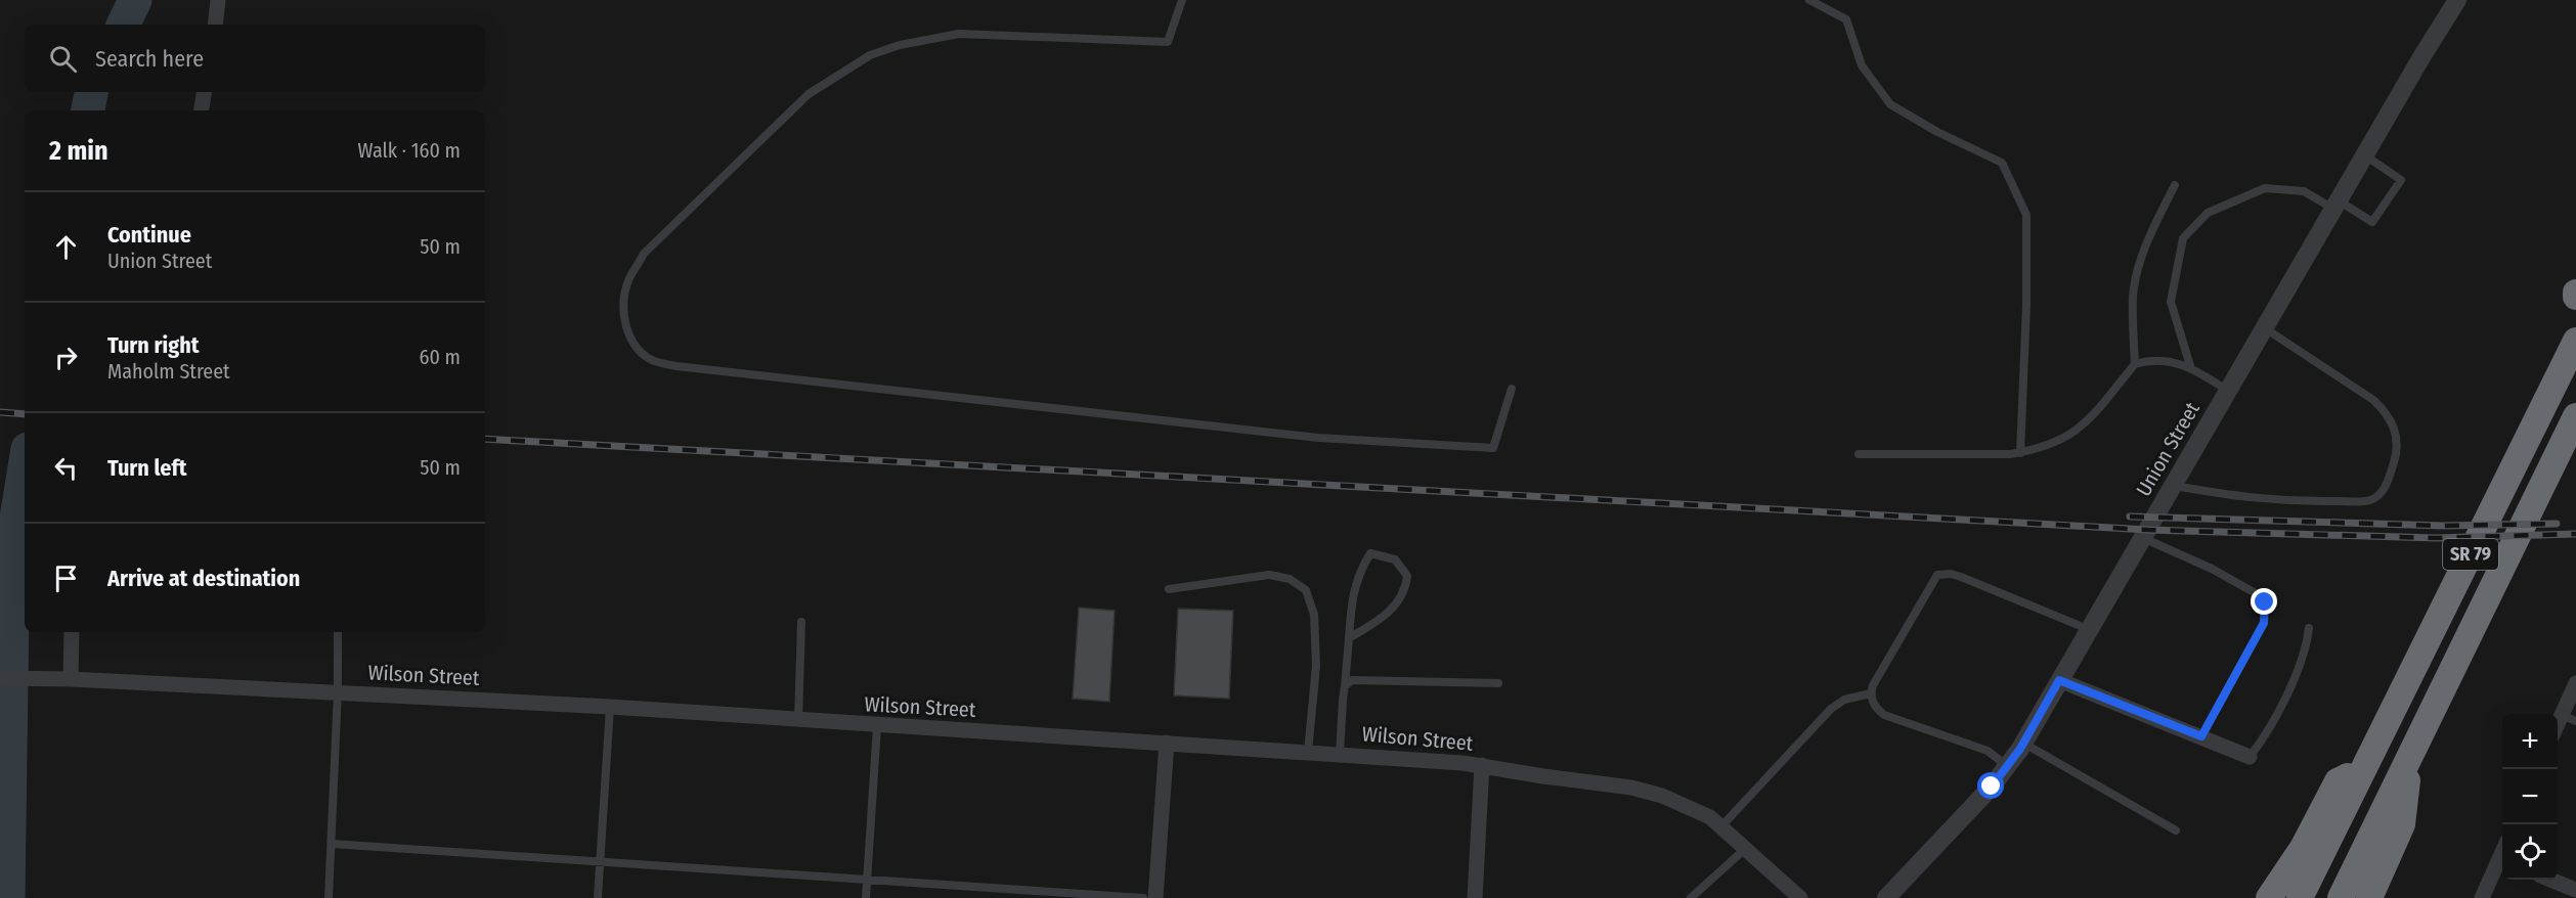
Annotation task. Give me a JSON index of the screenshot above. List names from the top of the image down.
{
  "streets": {
    "highway": ["SR 79"],
    "street": ["Union Street", "Wilson Street"]
  },
  "page": {
    "search": "Search here",
    "heading": ["2 min", "Walk · 160 m"],
    "list": [
      ["Continue", "Union Street", "50 m"],
      ["Turn right", "Maholm Street", "60 m"],
      ["Turn left", "50 m"],
      "Arrive at destination"
    ],
    "map_buttons": ["+", "−"]
  }
}
